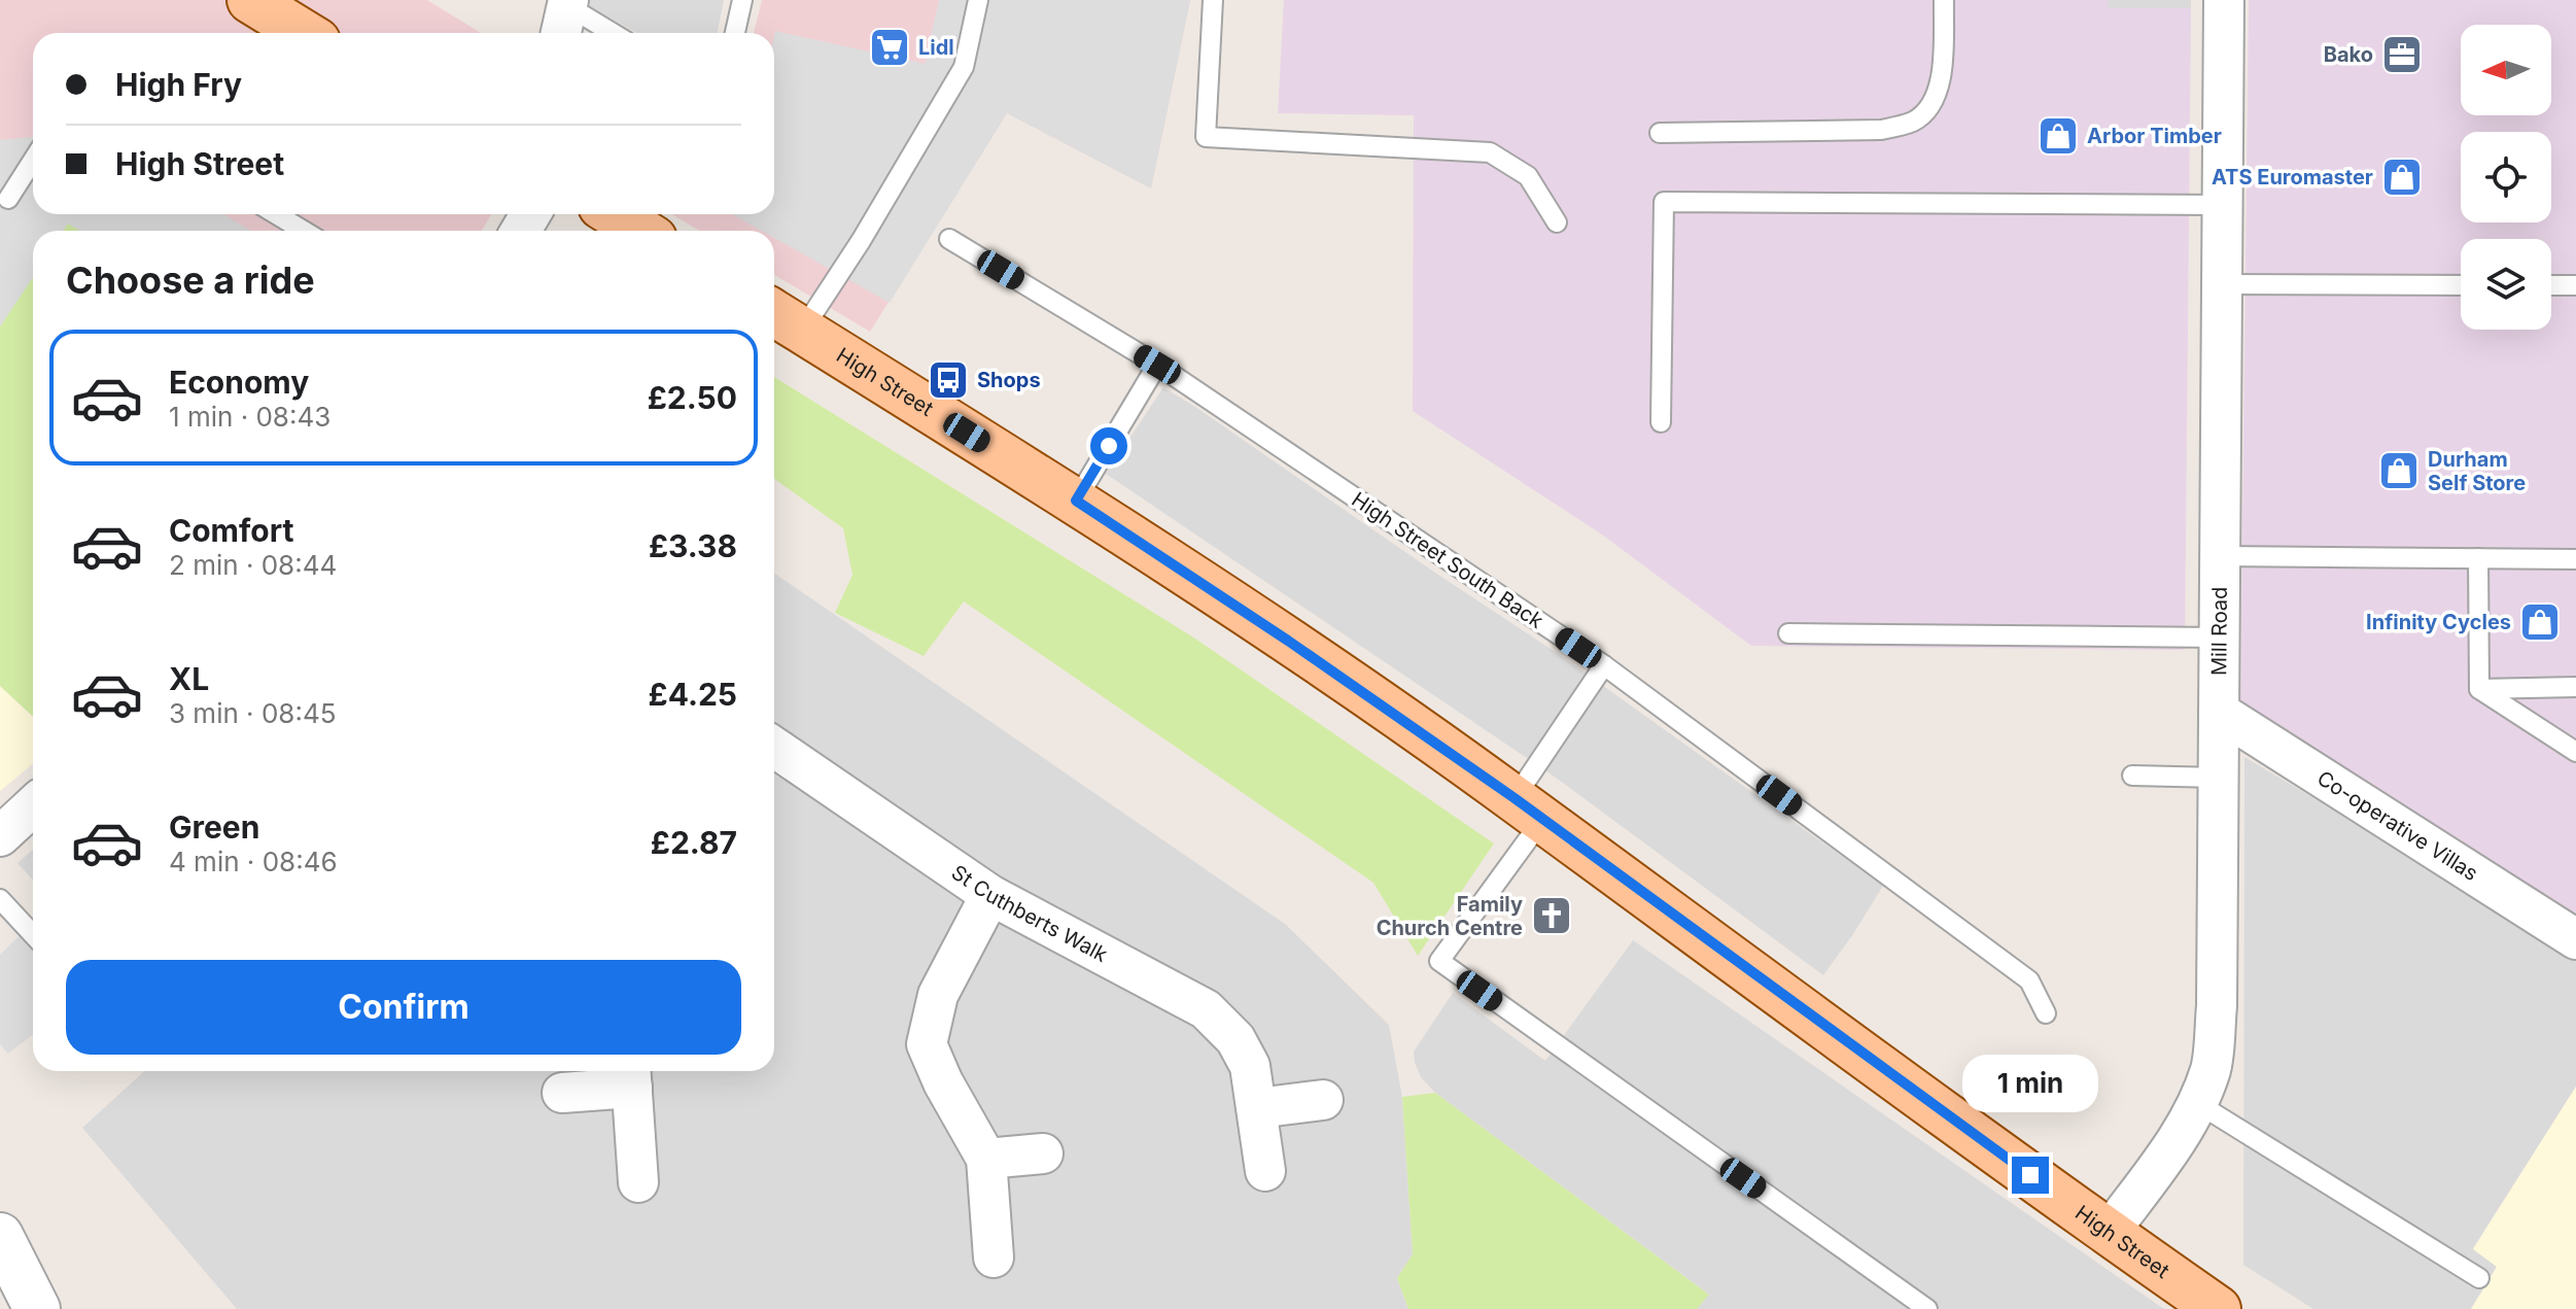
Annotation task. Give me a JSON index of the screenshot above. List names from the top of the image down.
{
  "streets": {
    "main road": ["High Street"],
    "street": ["Mill Road", "Co-operative Villas", "St Cuthberts Walk"],
    "lane": ["High Street South Back"]
  },
  "crossings": [
    ["High Street", "Mill Road"],
    ["Mill Road", "Co-operative Villas"]
  ],
  "places": {
    "supermarket": ["Lidl"],
    "office": ["Bako"],
    "shop": [
      "Arbor Timber",
      "ATS Euromaster",
      "Durham Self Store",
      "Infinity Cycles"
    ],
    "bus stop": ["Shops"],
    "church": ["Family Church Centre"]
  },
  "north": "left",
  "page": {
    "banner": ["High Fry", "High Street"],
    "heading": "Choose a ride",
    "list": [
      {
        "name": "Economy",
        "note": "1 min · 08:43",
        "value": "£2.50"
      },
      {
        "name": "Comfort",
        "note": "2 min · 08:44",
        "value": "£3.38"
      },
      {
        "name": "XL",
        "note": "3 min · 08:45",
        "value": "£4.25"
      },
      {
        "name": "Green",
        "note": "4 min · 08:46",
        "value": "£2.87"
      }
    ],
    "buttons": "Confirm",
    "bubble": "1 min"
  }
}
